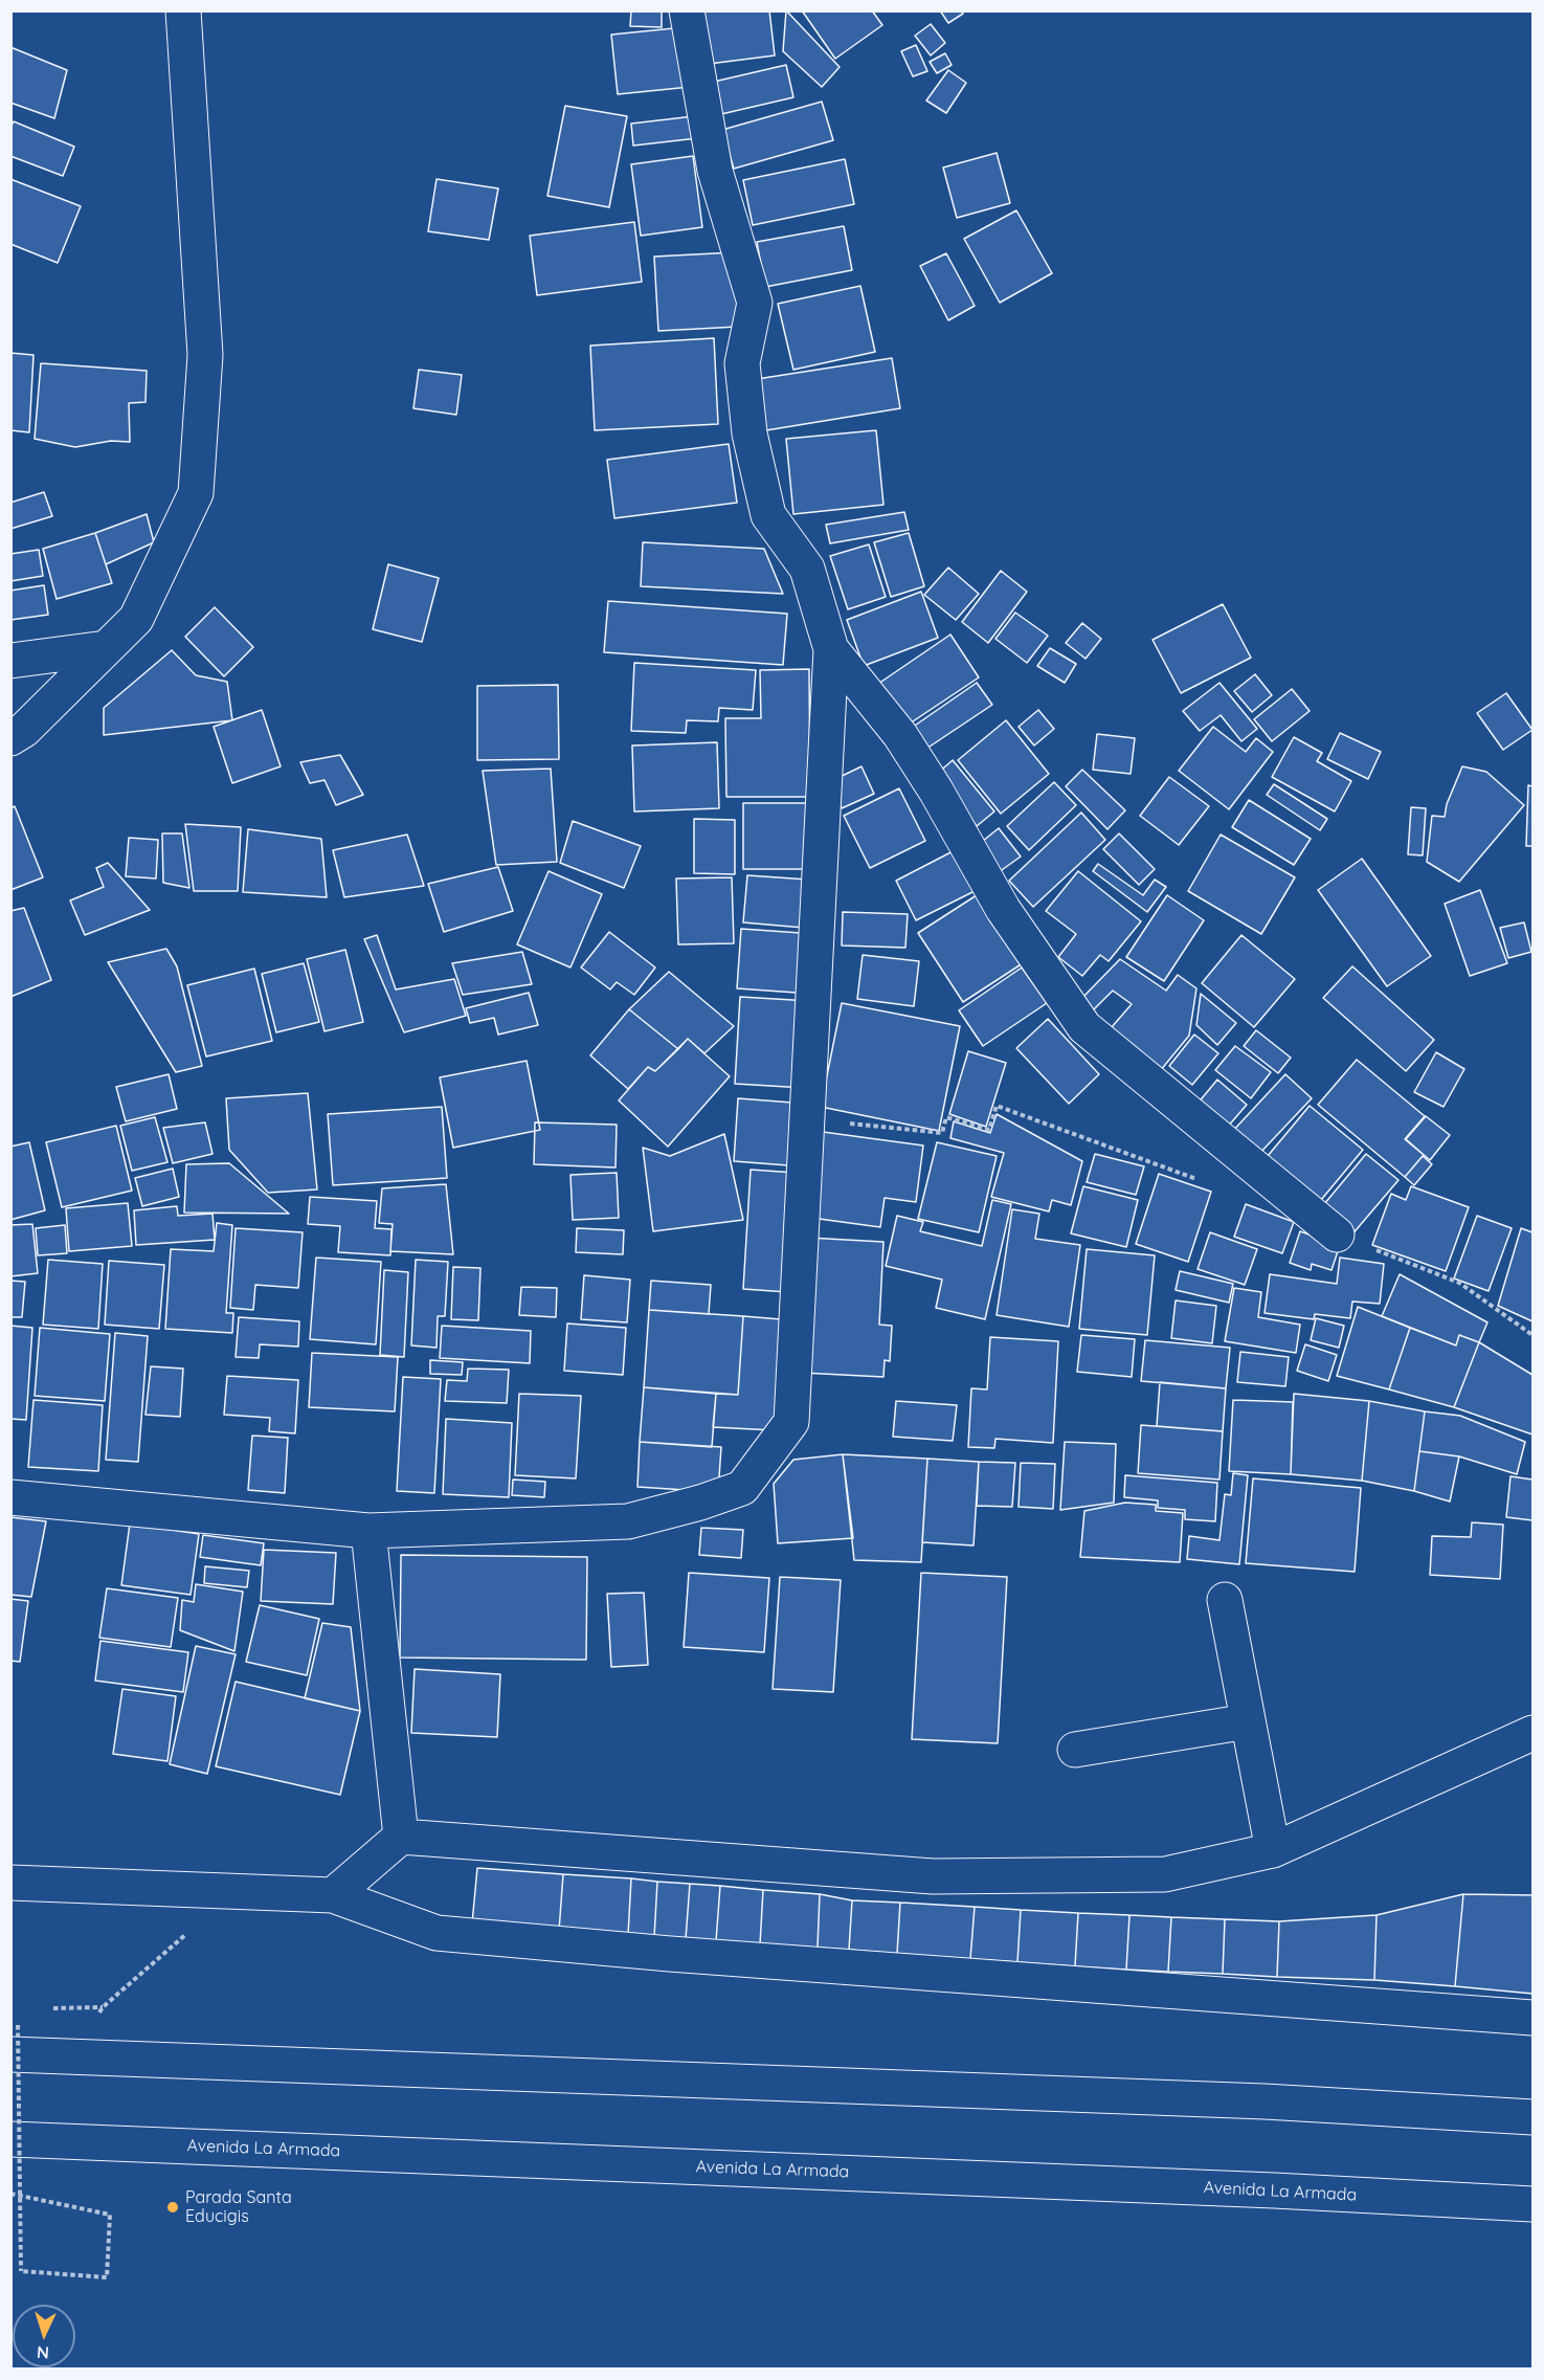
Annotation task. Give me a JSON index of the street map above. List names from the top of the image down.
{
  "streets": {
    "street": ["Avenida La Armada"]
  },
  "places": ["Parada Santa Educigis"],
  "north": "bottom"
}
